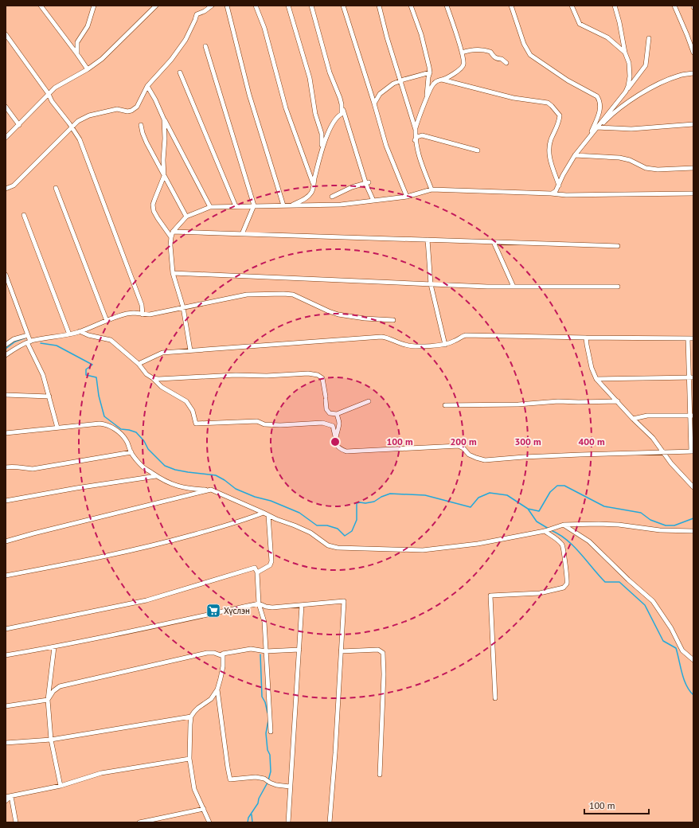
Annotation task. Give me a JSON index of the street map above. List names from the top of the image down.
{
  "places": {
    "supermarket": ["Хүслэн"]
  },
  "scale_bar": "100 m",
  "rings": [
    "100 m",
    "200 m",
    "300 m",
    "400 m"
  ]
}
